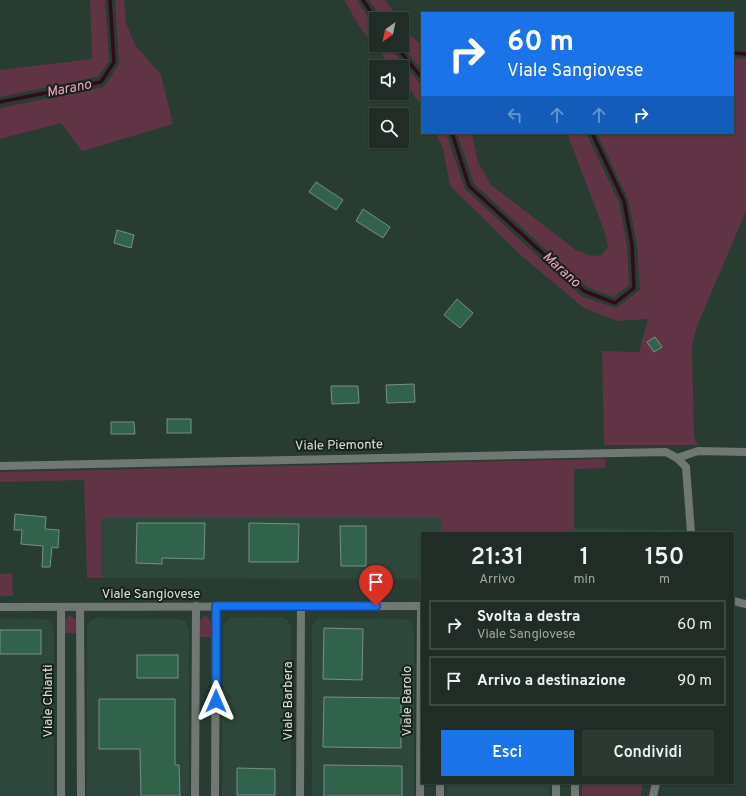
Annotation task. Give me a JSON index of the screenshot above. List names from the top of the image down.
{
  "streets": {
    "street": [
      "Viale Piemonte",
      "Viale Sangiovese",
      "Viale Chianti",
      "Viale Barbera",
      "Viale Barolo"
    ]
  },
  "crossings": [
    ["Viale Sangiovese", "Viale Chianti"],
    ["Viale Sangiovese", "Viale Barbera"],
    ["Viale Sangiovese", "Viale Barolo"]
  ],
  "water": ["Marano"],
  "north": "bottom left",
  "page": {
    "turn": ["60 m", "Viale Sangiovese"],
    "eta": [
      "21:31",
      "Arrivo",
      "1",
      "min",
      "150",
      "m"
    ],
    "list": [
      {
        "name": "Svolta a destra",
        "note": "Viale Sangiovese",
        "value": "60 m"
      },
      {
        "name": "Arrivo a destinazione",
        "value": "90 m"
      }
    ],
    "buttons": ["Esci", "Condividi"]
  }
}
